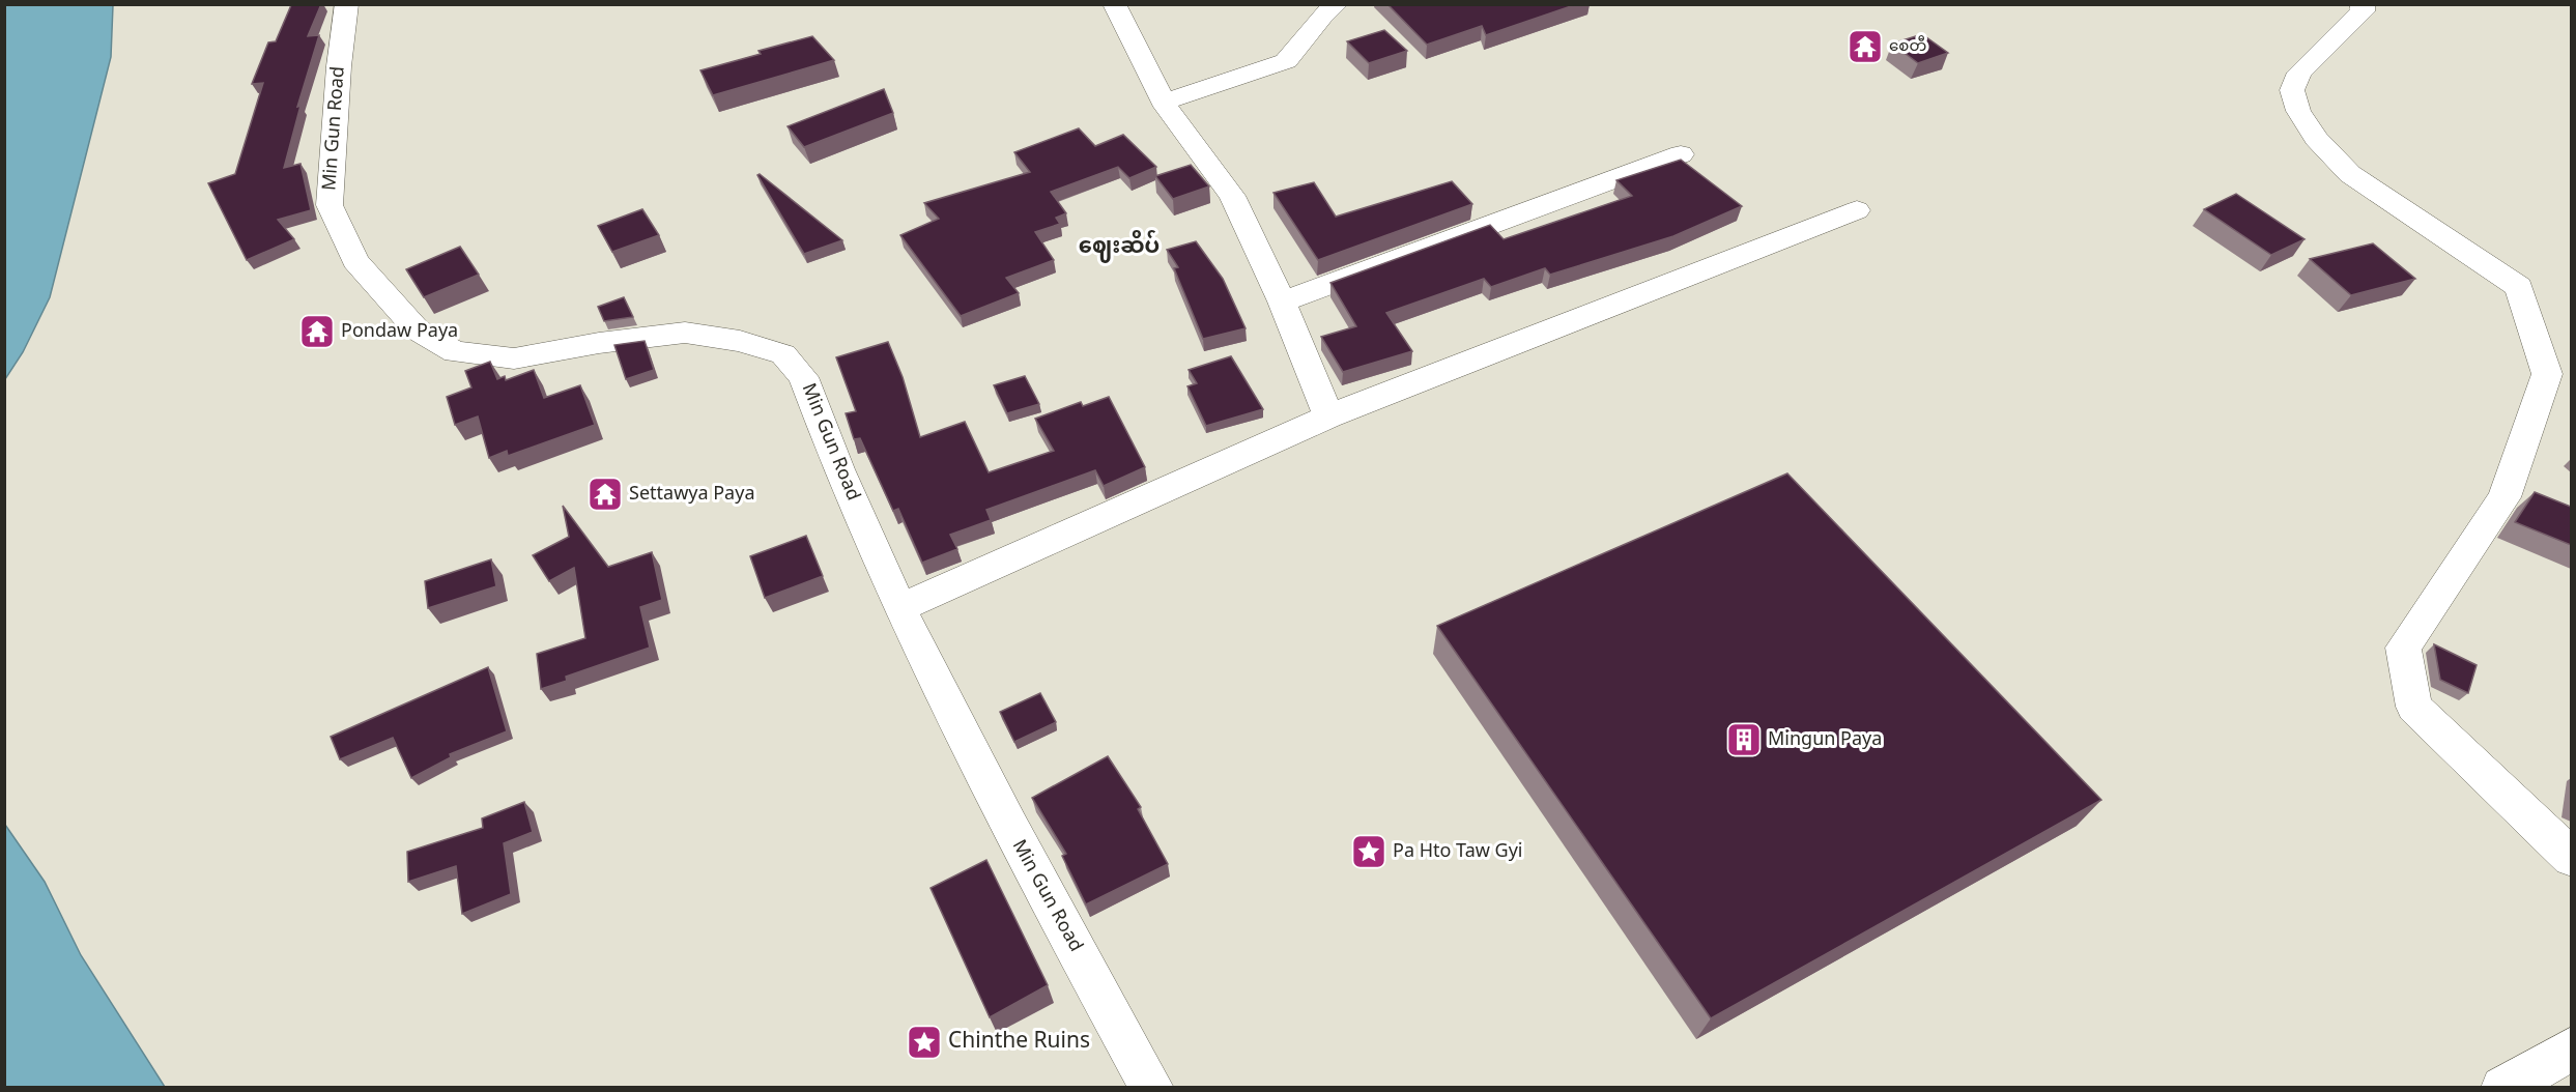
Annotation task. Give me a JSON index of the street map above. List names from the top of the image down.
{
  "streets": {
    "street": ["Min Gun Road"]
  },
  "districts": ["ဈေးဆိပ်"],
  "places": {
    "temple": ["စေတီ", "Pondaw Paya", "Settawya Paya"],
    "building": ["Mingun Paya"],
    "place": ["Pa Hto Taw Gyi", "Chinthe Ruins"]
  }
}
